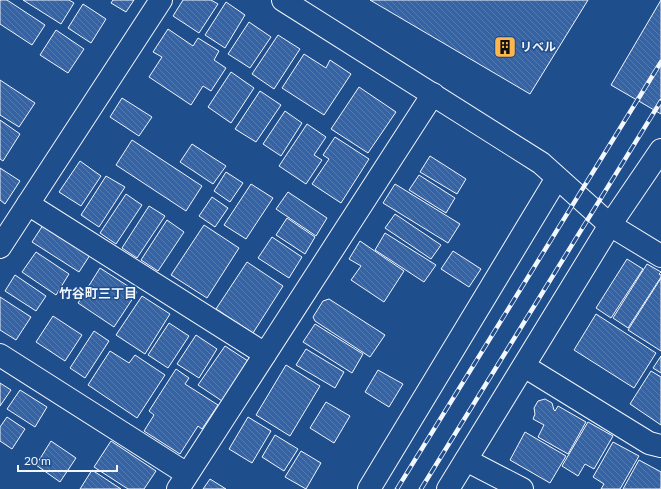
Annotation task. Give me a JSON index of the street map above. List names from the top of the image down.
{
  "districts": ["竹谷町三丁目"],
  "places": {
    "building": ["リベル"]
  },
  "scale_bar": "20 m"
}
